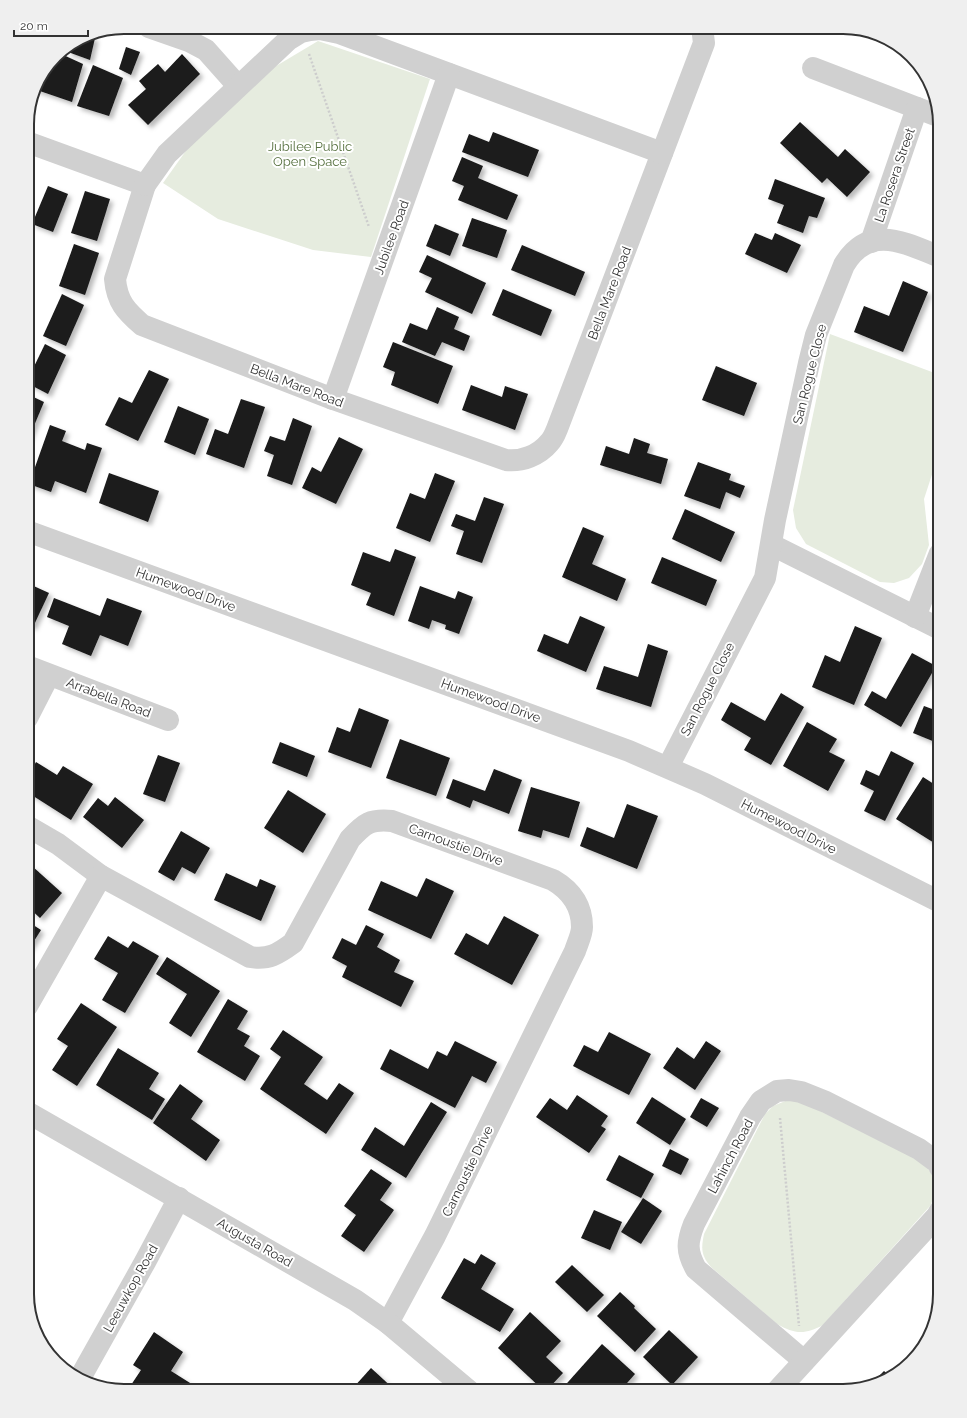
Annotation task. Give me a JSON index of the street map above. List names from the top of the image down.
{
  "streets": {
    "street": [
      "La Rosera Street",
      "Jubilee Road",
      "Bella Mare Road",
      "San Rogue Close",
      "Humewood Drive",
      "Arrabella Road",
      "Carnoustie Drive",
      "Lahinch Road",
      "Augusta Road",
      "Leeuwkop Road"
    ]
  },
  "crossings": [
    ["La Rosera Street", "San Rogue Close"],
    ["Jubilee Road", "Bella Mare Road"],
    ["San Rogue Close", "Humewood Drive"],
    ["Carnoustie Drive", "Augusta Road"],
    ["Augusta Road", "Leeuwkop Road"]
  ],
  "parks": ["Jubilee Public Open Space"],
  "scale_bar": "20 m"
}
